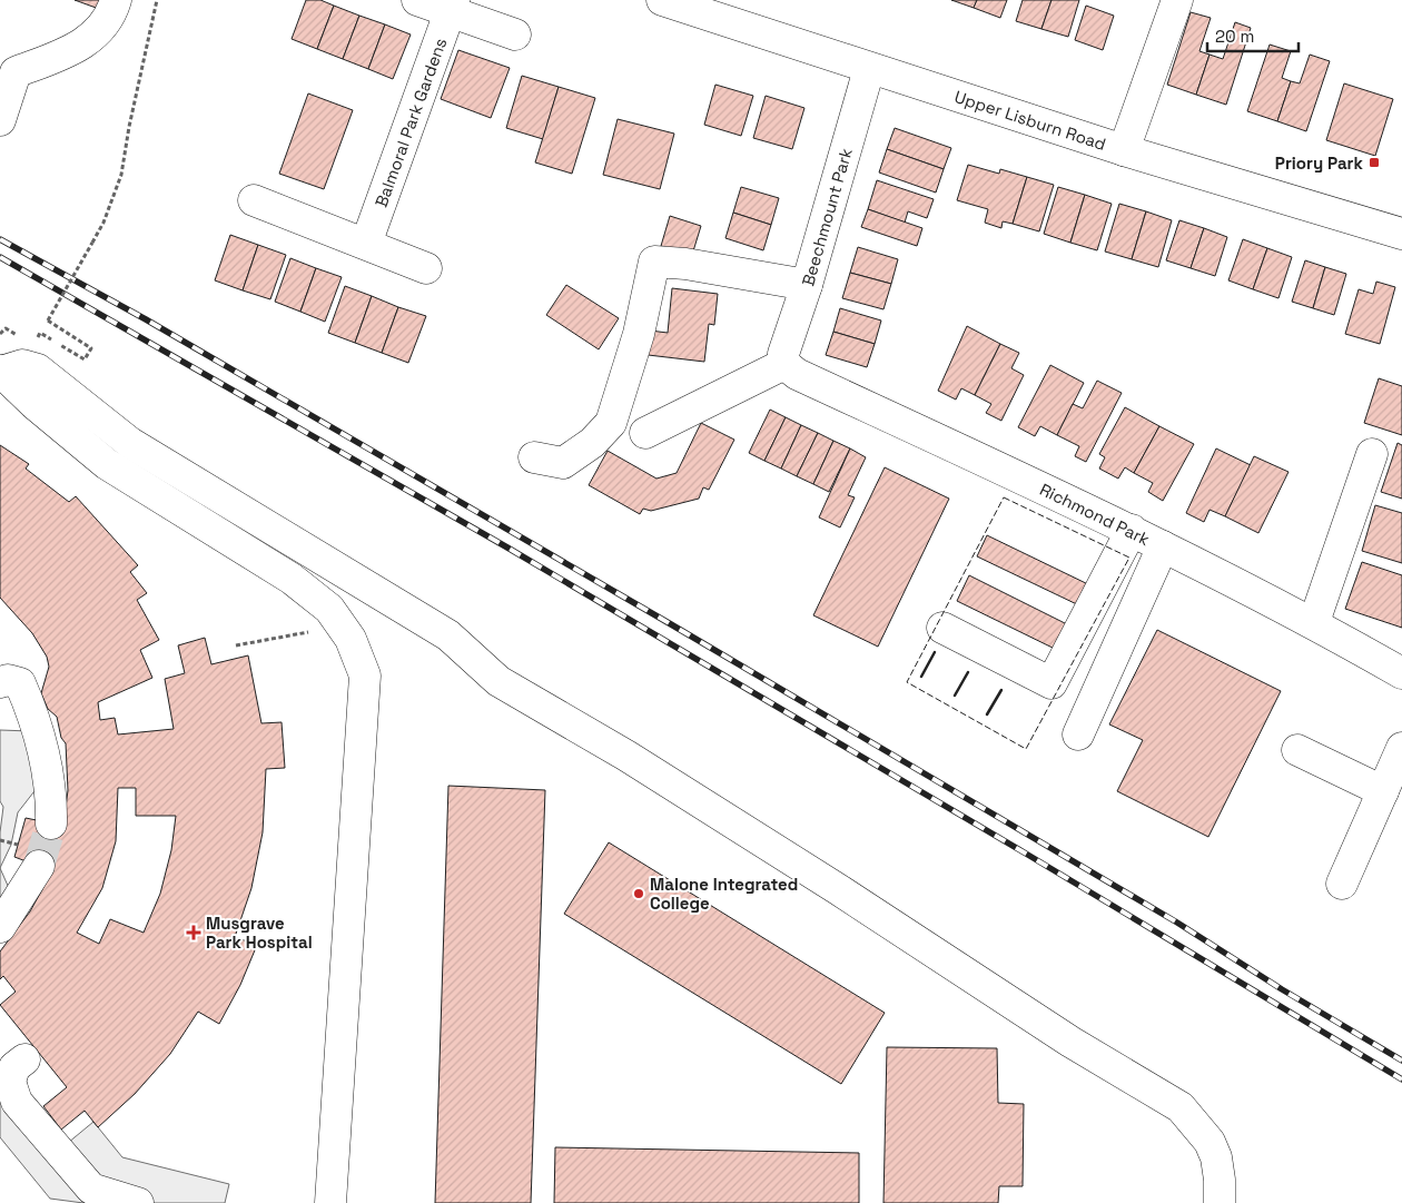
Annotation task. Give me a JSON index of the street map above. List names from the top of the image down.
{
  "streets": {
    "street": [
      "Upper Lisburn Road",
      "Balmoral Park Gardens",
      "Beechmount Park",
      "Richmond Park"
    ]
  },
  "crossings": [
    ["Upper Lisburn Road", "Beechmount Park"],
    ["Beechmount Park", "Richmond Park"]
  ],
  "places": {
    "transit": ["Priory Park"],
    "other": ["Malone Integrated College"],
    "health": ["Musgrave Park Hospital"]
  },
  "scale_bar": "20 m"
}
